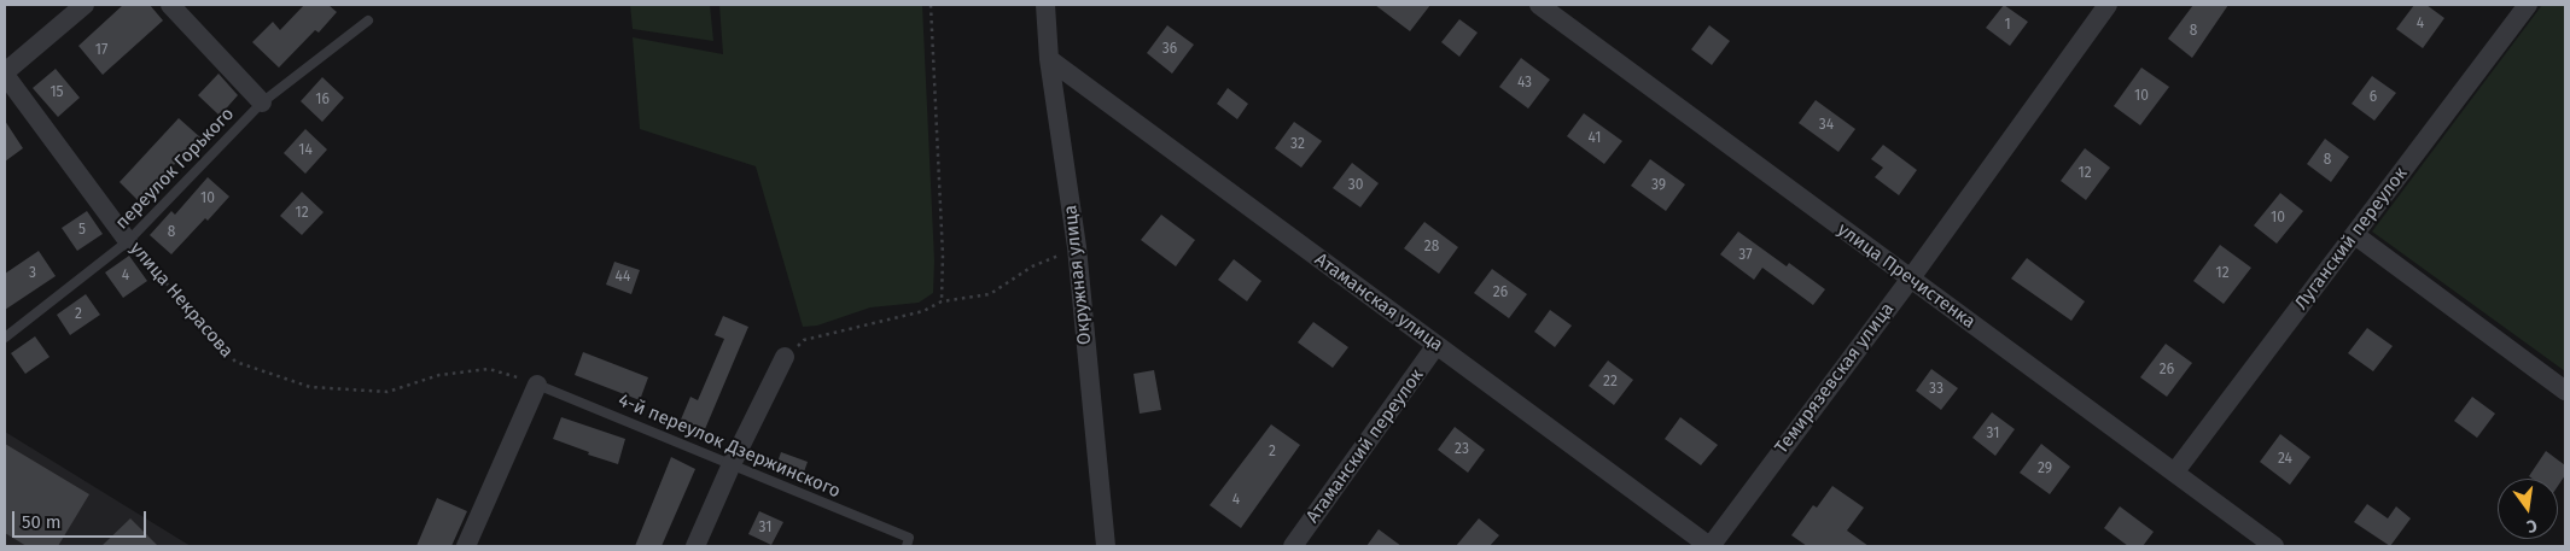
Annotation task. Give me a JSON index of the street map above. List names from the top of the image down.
{
  "streets": {
    "street": [
      "Луганский переулок",
      "Окружная улица",
      "улица Пречистенка",
      "улица Некрасова",
      "Атаманская улица",
      "Темирязевская улица",
      "Атаманский переулок"
    ],
    "lane": ["переулок Горького", "4-й переулок Дзержинского"]
  },
  "crossings": [
    ["переулок Горького", "улица Некрасова"],
    ["Луганский переулок", "улица Пречистенка"],
    ["Окружная улица", "Атаманская улица"],
    ["улица Пречистенка", "Темирязевская улица"],
    ["улица Некрасова", "4-й переулок Дзержинского"],
    ["Атаманская улица", "Темирязевская улица"],
    ["Атаманская улица", "Атаманский переулок"]
  ],
  "house_numbers": [
    "4",
    "1",
    "8",
    "36",
    "17",
    "43",
    "15",
    "10",
    "6",
    "16",
    "34",
    "41",
    "32",
    "14",
    "8",
    "12",
    "30",
    "39",
    "10",
    "12",
    "10",
    "5",
    "8",
    "28",
    "37",
    "3",
    "12",
    "4",
    "44",
    "26",
    "2",
    "26",
    "22",
    "33",
    "31",
    "23",
    "2",
    "24",
    "29",
    "4",
    "31"
  ],
  "scale_bar": "50 m",
  "north": "bottom"
}
